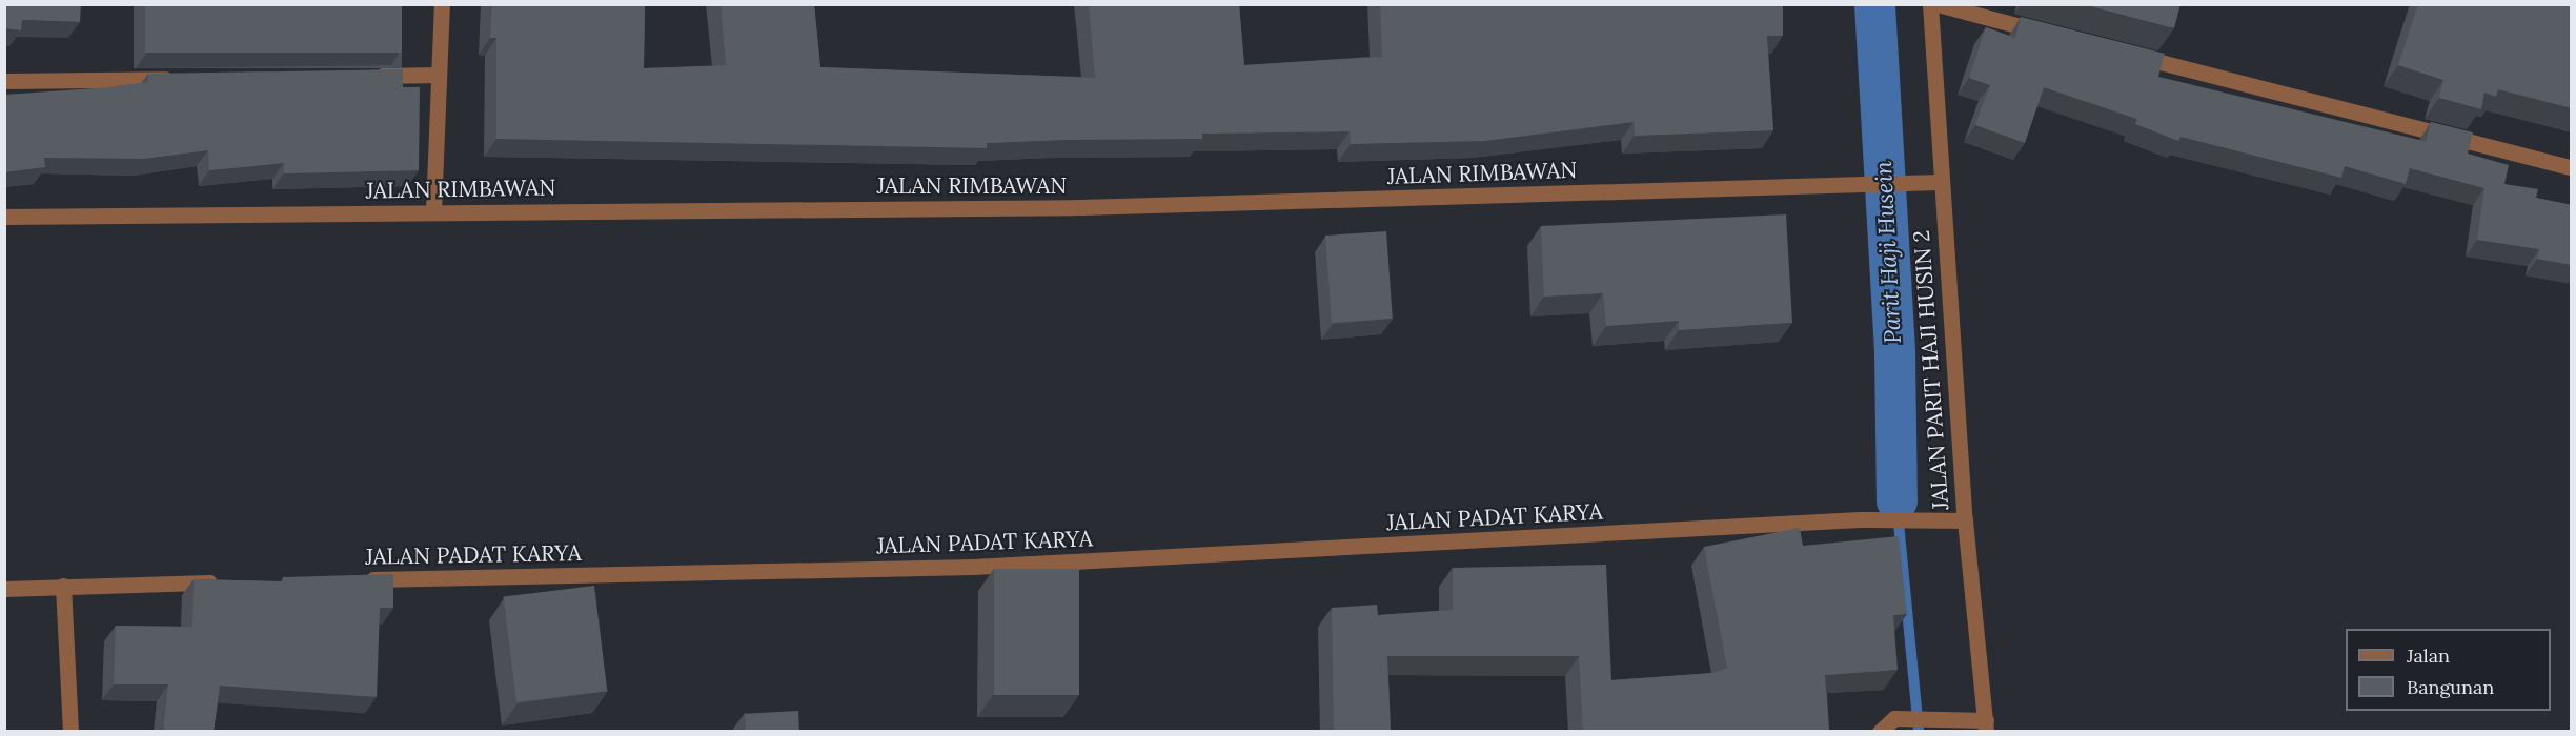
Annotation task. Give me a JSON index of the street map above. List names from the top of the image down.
{
  "streets": {
    "street": ["JALAN RIMBAWAN", "JALAN PARIT HAJI HUSIN 2", "JALAN PADAT KARYA"]
  },
  "crossings": [
    ["JALAN RIMBAWAN", "JALAN PARIT HAJI HUSIN 2"],
    ["JALAN PARIT HAJI HUSIN 2", "JALAN PADAT KARYA"]
  ],
  "water": ["Parit Haji Husein"],
  "legend": ["Jalan", "Bangunan"]
}
